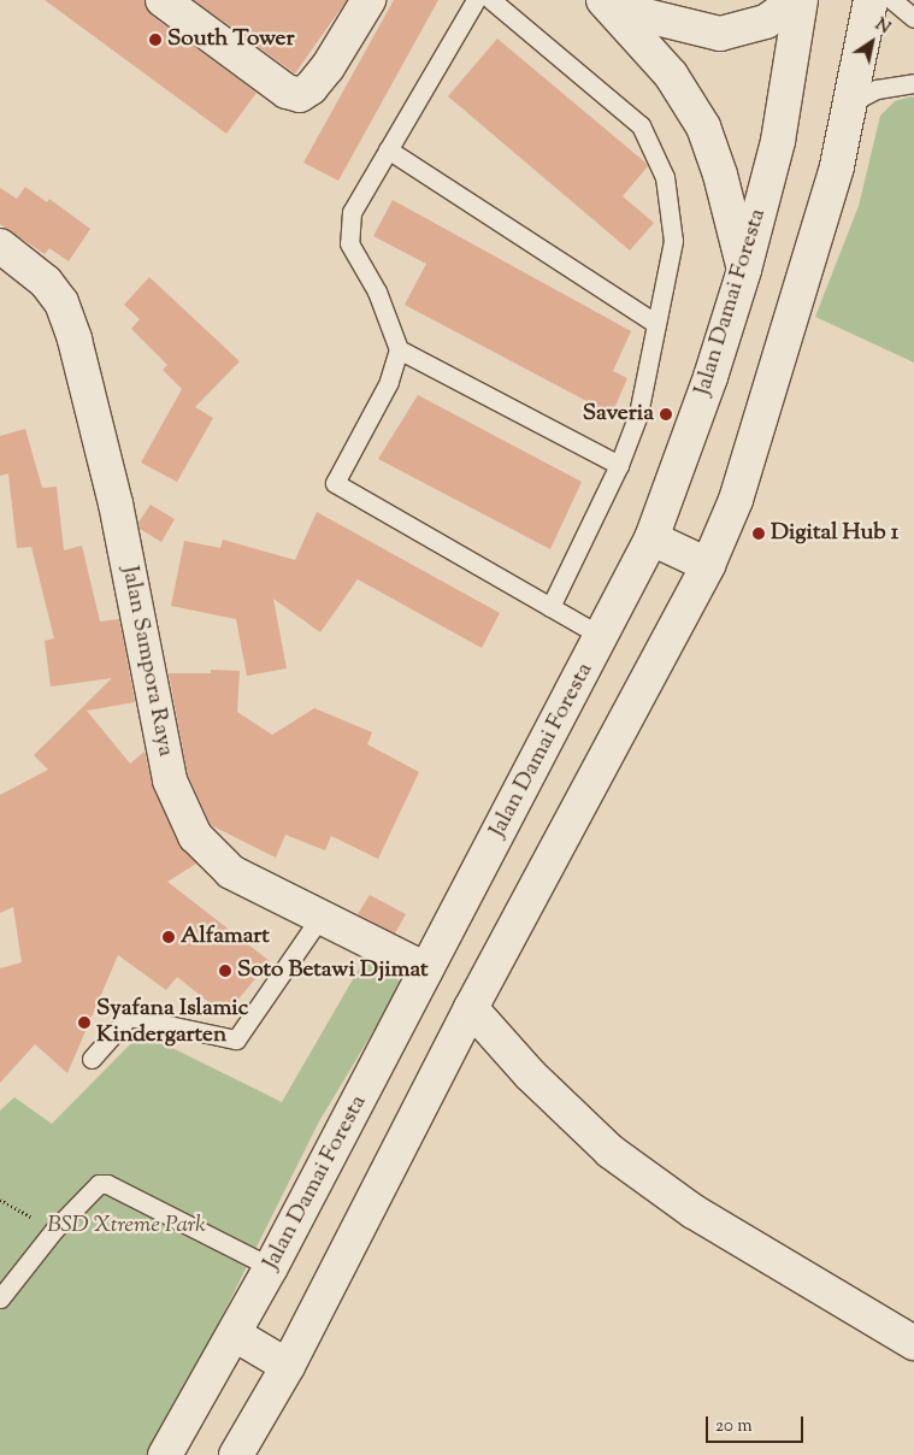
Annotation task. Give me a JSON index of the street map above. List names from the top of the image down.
{
  "streets": {
    "main road": ["Jalan Damai Foresta", "Jalan Sampora Raya"]
  },
  "crossings": [
    ["Jalan Damai Foresta", "Jalan Sampora Raya"]
  ],
  "parks": ["BSD Xtreme Park"],
  "places": [
    "South Tower",
    "Saveria",
    "Digital Hub 1",
    "Alfamart",
    "Soto Betawi Djimat",
    "Syafana Islamic Kindergarten"
  ],
  "scale_bar": "20 m",
  "north": "top right"
}
